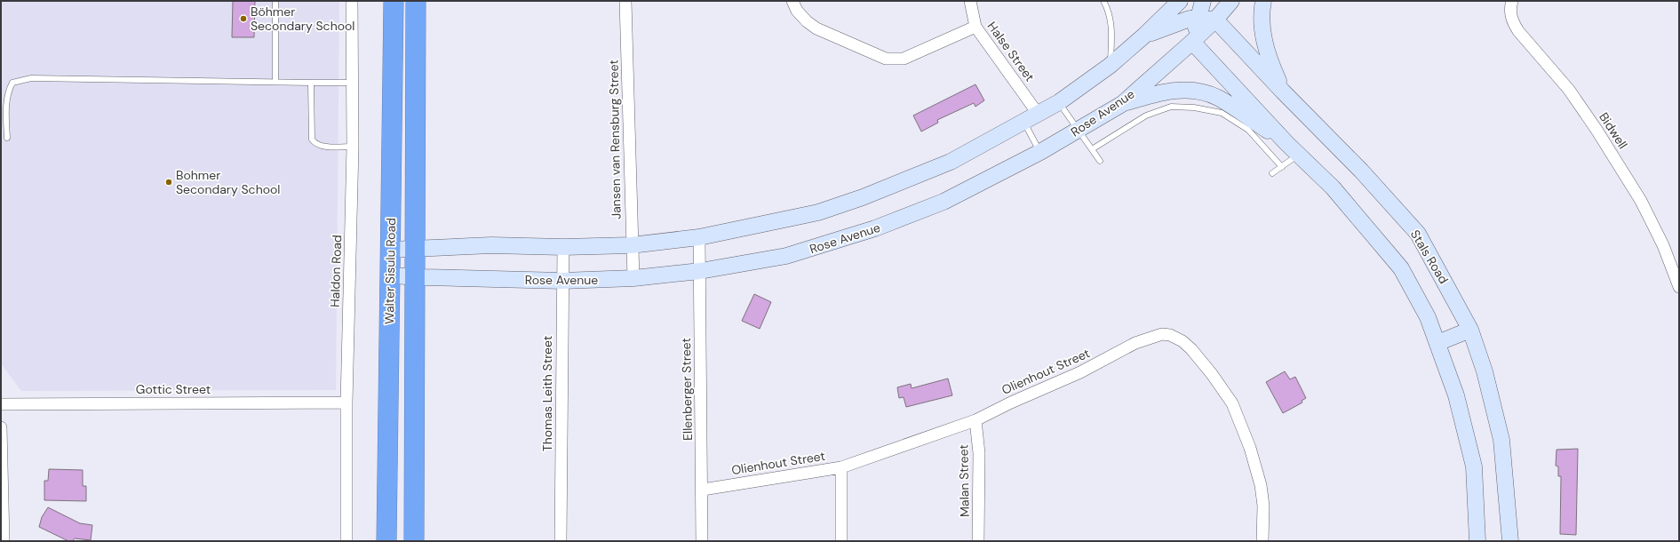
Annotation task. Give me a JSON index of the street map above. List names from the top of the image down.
{
  "streets": {
    "highway": ["Walter Sisulu Road"],
    "street": [
      "Halse Street",
      "Rose Avenue",
      "Bidwell",
      "Jansen van Rensburg Street",
      "Stals Road",
      "Haldon Road",
      "Olienhout Street",
      "Gottic Street",
      "Ellenberger Street",
      "Thomas Leith Street",
      "Malan Street"
    ]
  },
  "crossings": [
    ["Rose Avenue", "Jansen van Rensburg Street"],
    ["Rose Avenue", "Stals Road"],
    ["Rose Avenue", "Walter Sisulu Road"],
    ["Rose Avenue", "Ellenberger Street"],
    ["Rose Avenue", "Thomas Leith Street"],
    ["Haldon Road", "Gottic Street"],
    ["Olienhout Street", "Ellenberger Street"],
    ["Olienhout Street", "Malan Street"]
  ],
  "places": ["Böhmer Secondary School", "Bohmer Secondary School"]
}
